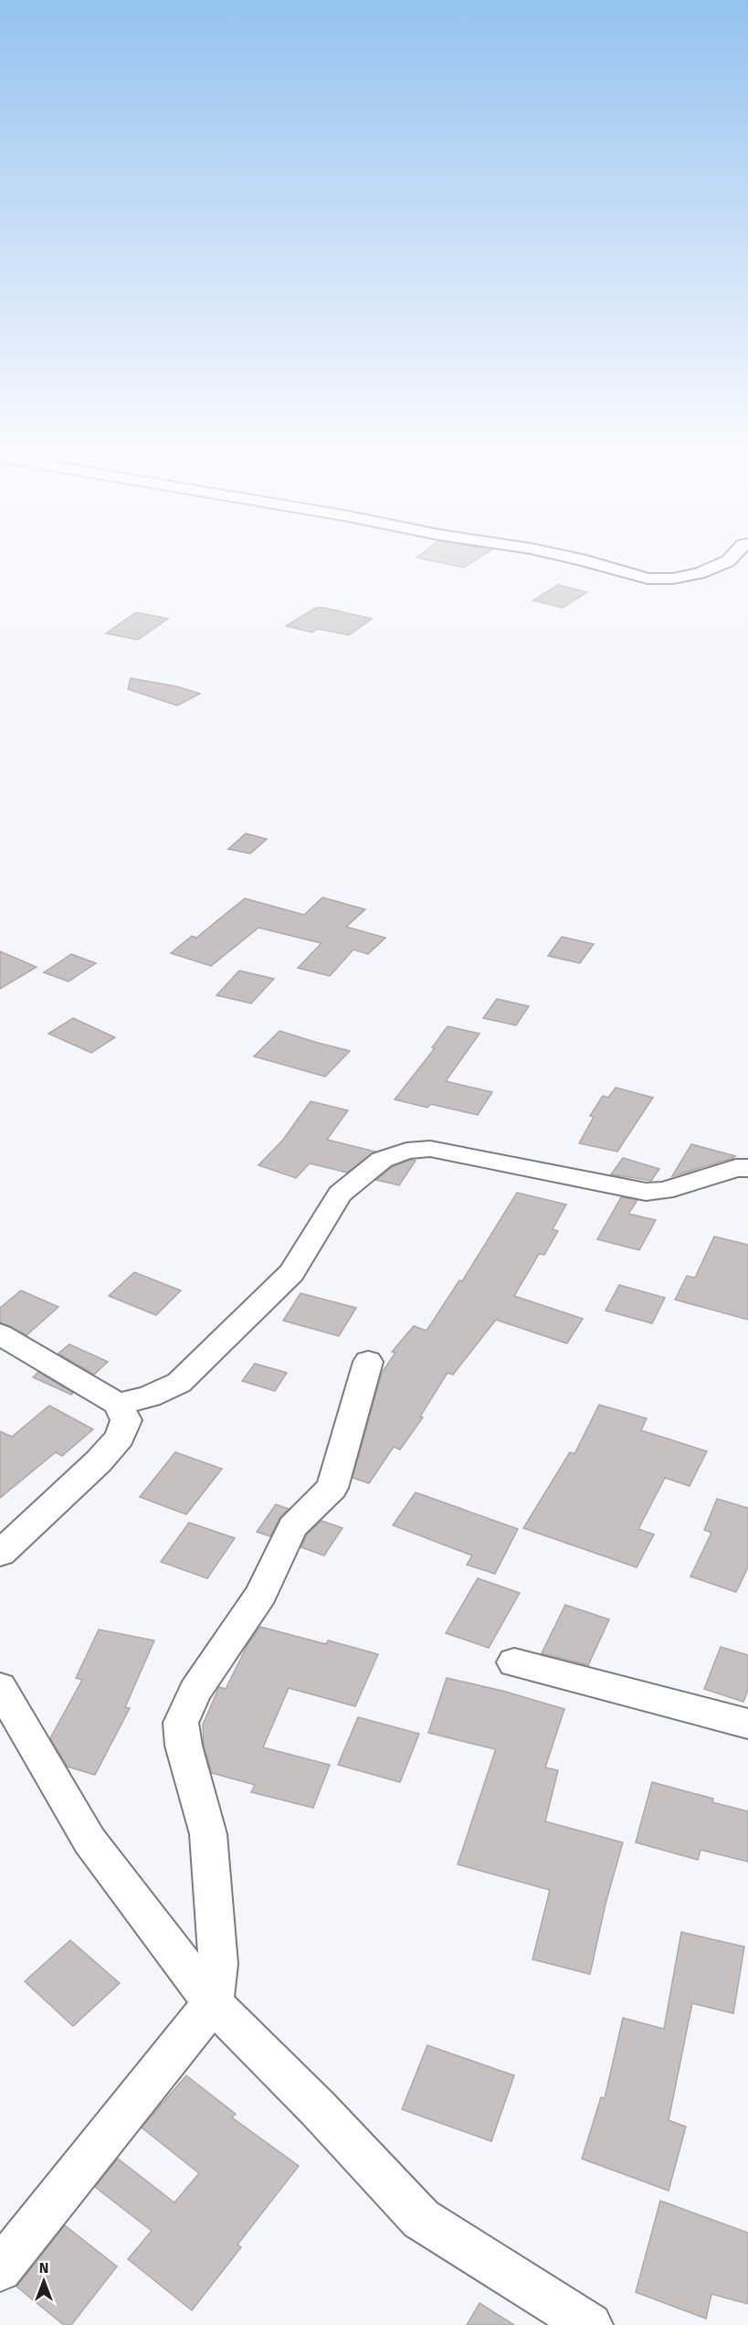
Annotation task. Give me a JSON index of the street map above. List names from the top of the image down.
{
  "north": "top"
}
